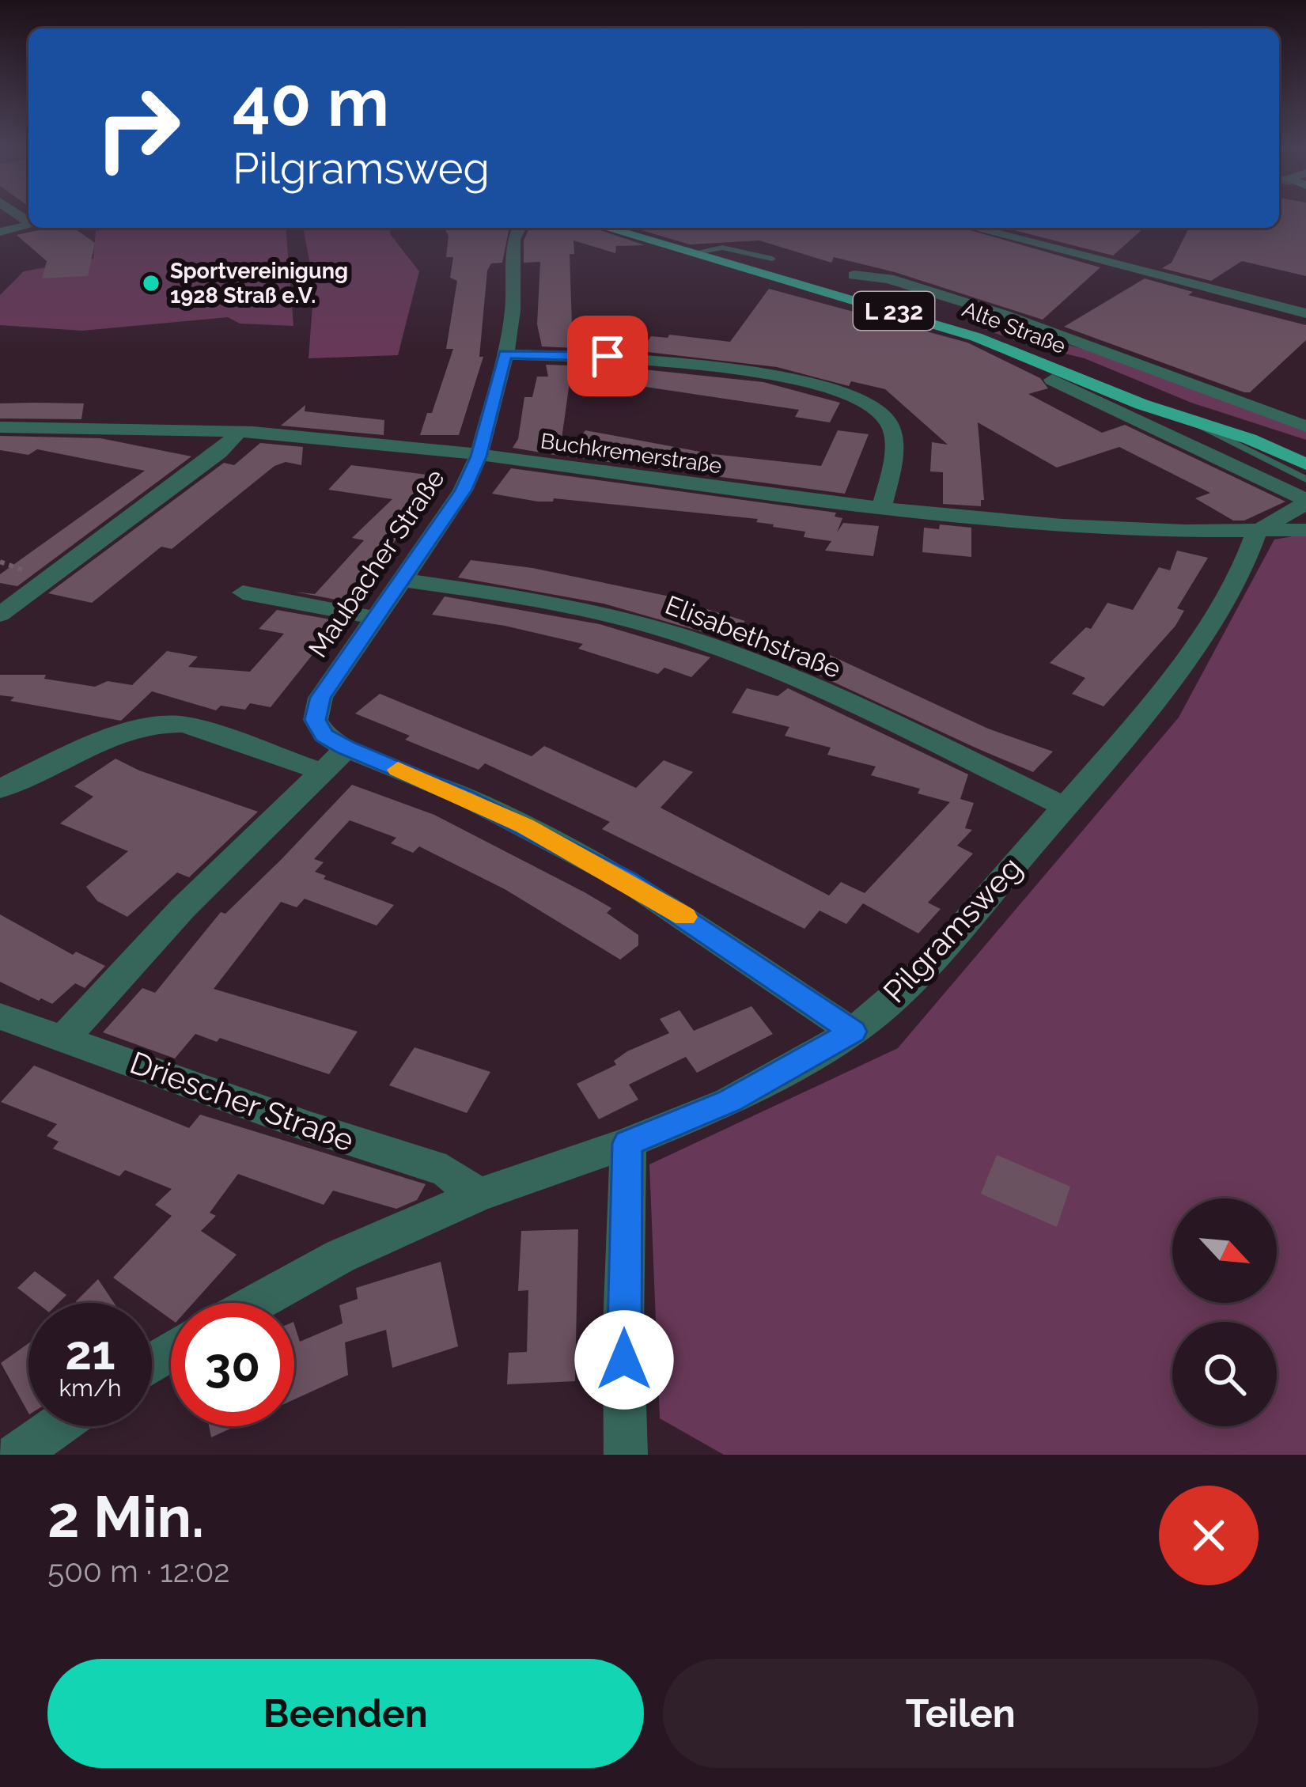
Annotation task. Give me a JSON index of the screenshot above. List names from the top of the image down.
{
  "streets": {
    "main road": ["L 232", "Alte Straße"],
    "street": [
      "Buchkremerstraße",
      "Maubacher Straße",
      "Elisabethstraße",
      "Pilgramsweg",
      "Driescher Straße"
    ]
  },
  "crossings": [
    ["Buchkremerstraße", "Maubacher Straße"],
    ["Buchkremerstraße", "Pilgramsweg"],
    ["Maubacher Straße", "Elisabethstraße"],
    ["Elisabethstraße", "Pilgramsweg"],
    ["Pilgramsweg", "Driescher Straße"]
  ],
  "places": ["Sportvereinigung 1928 Straß e.V."],
  "north": "bottom right",
  "page": {
    "turn": ["40 m", "Pilgramsweg"],
    "speed": "21 km/h",
    "limit": "30",
    "heading": ["2 Min.", "500 m · 12:02"],
    "buttons": ["Beenden", "Teilen"]
  }
}
